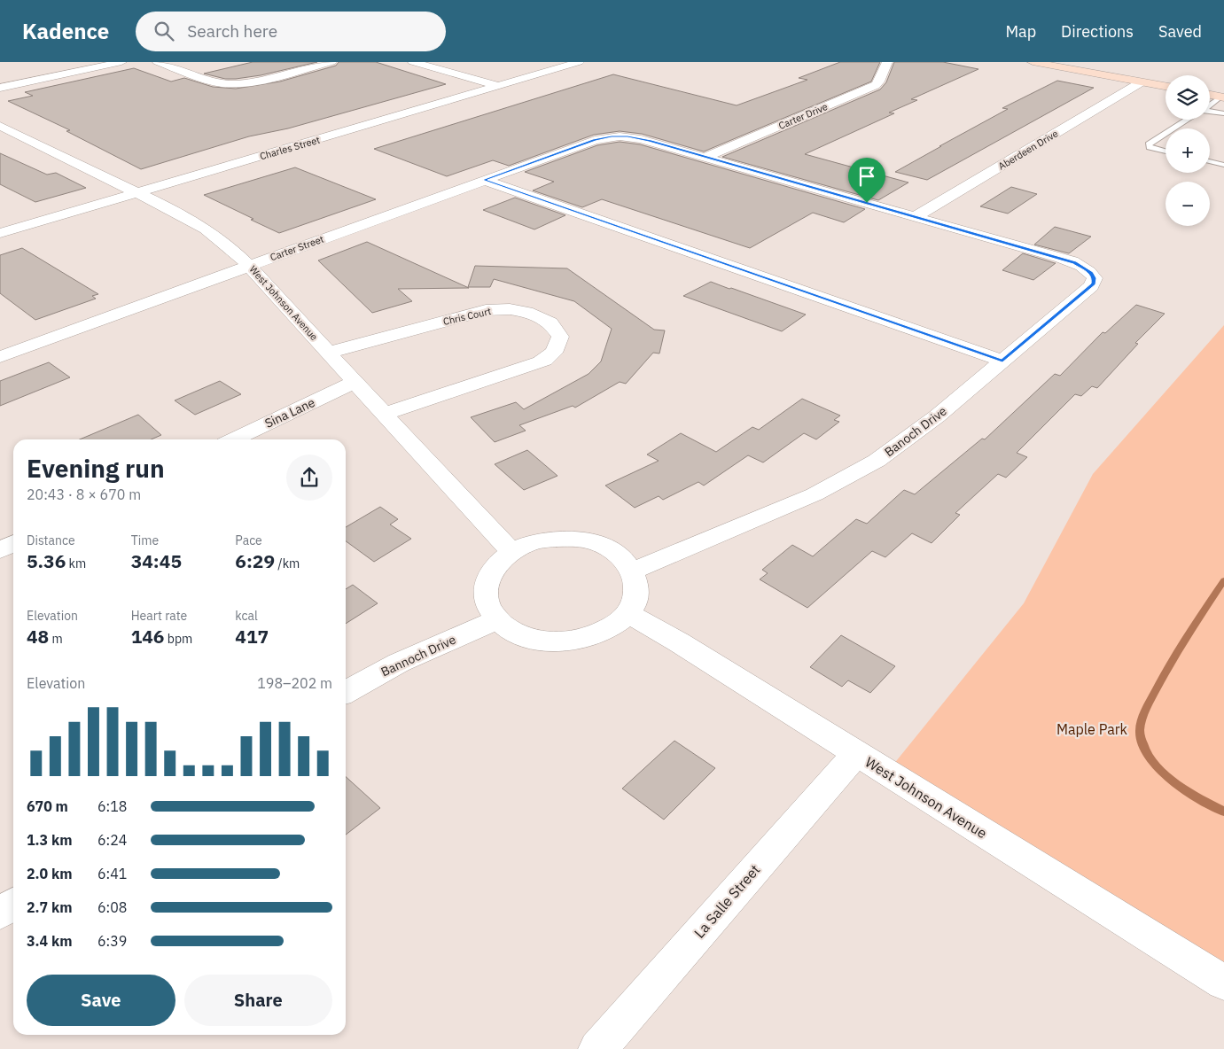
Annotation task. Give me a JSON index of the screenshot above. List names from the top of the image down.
{
  "streets": {
    "street": [
      "Carter Drive",
      "Charles Street",
      "Aberdeen Drive",
      "Carter Street",
      "West Johnson Avenue",
      "Chris Court",
      "Sina Lane",
      "Banoch Drive",
      "Bannoch Drive",
      "La Salle Street"
    ]
  },
  "crossings": [
    ["Carter Drive", "Carter Street"],
    ["Charles Street", "West Johnson Avenue"],
    ["Aberdeen Drive", "Carter Street"],
    ["Carter Street", "West Johnson Avenue"],
    ["Carter Street", "Banoch Drive"],
    ["West Johnson Avenue", "Chris Court"],
    ["West Johnson Avenue", "Sina Lane"],
    ["West Johnson Avenue", "Banoch Drive"],
    ["West Johnson Avenue", "Bannoch Drive"],
    ["West Johnson Avenue", "La Salle Street"],
    ["Banoch Drive", "Bannoch Drive"]
  ],
  "parks": ["Maple Park"],
  "page": {
    "header": "Kadence",
    "search": "Search here",
    "nav": ["Map", "Directions", "Saved"],
    "map_buttons": ["+", "−"],
    "heading": ["Evening run", "20:43 · 8 × 670 m"],
    "stats": [
      ["Distance", "5.36 km"],
      ["Time", "34:45"],
      ["Pace", "6:29 /km"],
      ["Elevation", "48 m"],
      ["Heart rate", "146 bpm"],
      ["kcal", "417"]
    ],
    "chart": ["Elevation", "198–202 m"],
    "list": [
      {
        "name": "670 m",
        "note": "6:18"
      },
      {
        "name": "1.3 km",
        "note": "6:24"
      },
      {
        "name": "2.0 km",
        "note": "6:41"
      },
      {
        "name": "2.7 km",
        "note": "6:08"
      },
      {
        "name": "3.4 km",
        "note": "6:39"
      }
    ],
    "buttons": ["Save", "Share"]
  }
}
